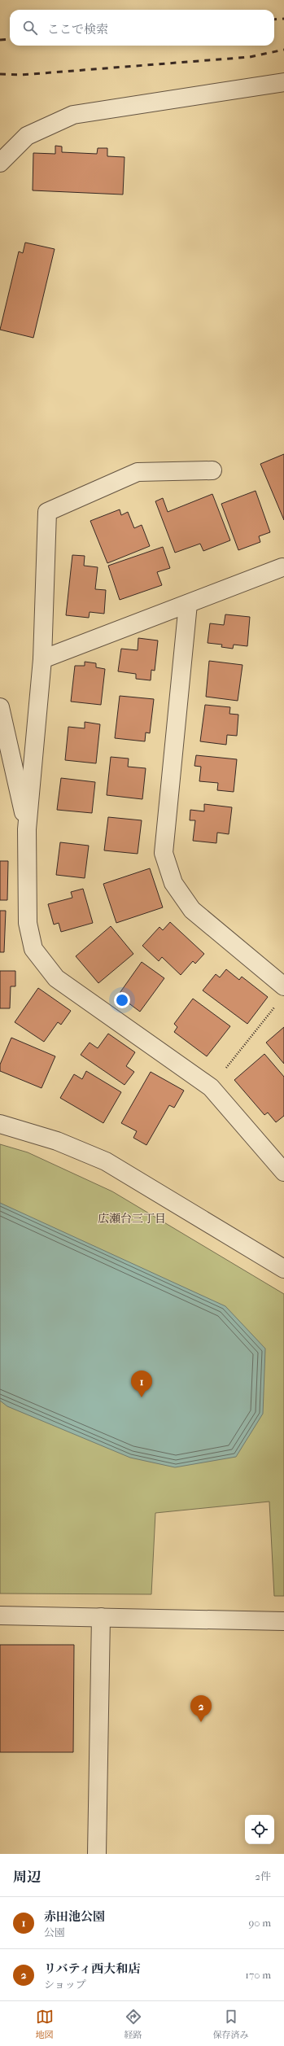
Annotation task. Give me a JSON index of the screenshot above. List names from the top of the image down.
{
  "districts": ["広瀬台三丁目"],
  "page": {
    "search": "ここで検索",
    "pins": ["1", "2"],
    "heading": ["周辺", "2件"],
    "list": [
      {
        "mark": "1",
        "name": "赤田池公園",
        "note": "公園",
        "value": "90 m"
      },
      {
        "mark": "2",
        "name": "リバティ西大和店",
        "note": "ショップ",
        "value": "170 m"
      }
    ],
    "nav": ["地図", "経路", "保存済み"]
  }
}
